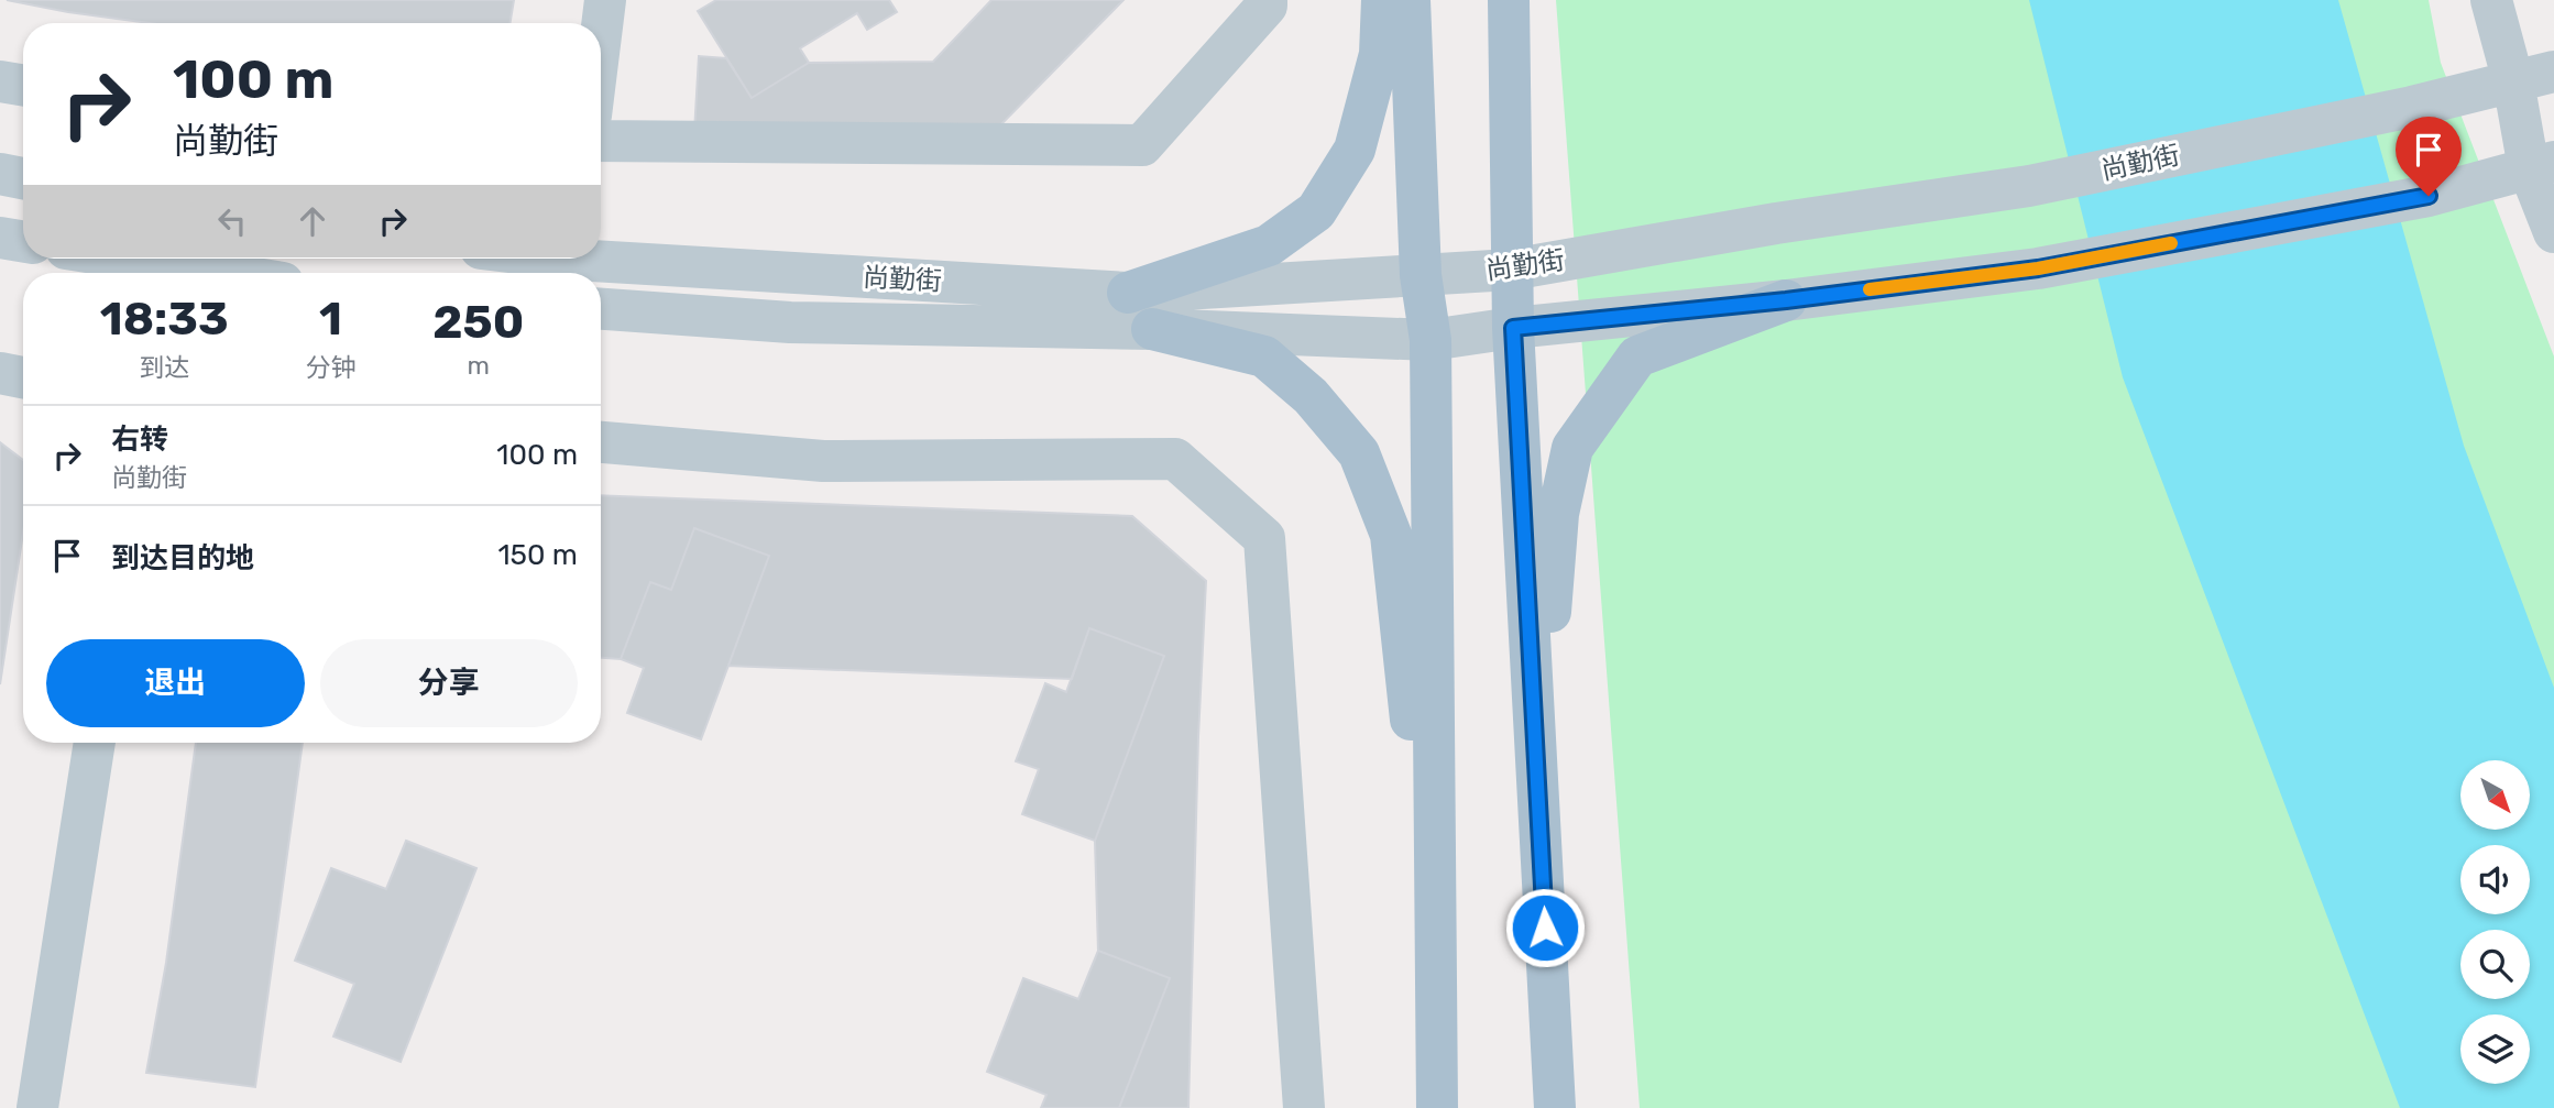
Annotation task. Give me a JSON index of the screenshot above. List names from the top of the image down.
{
  "streets": {
    "street": ["尚勤街"]
  },
  "north": "bottom right",
  "page": {
    "turn": ["100 m", "尚勤街"],
    "eta": [
      "18:33",
      "到达",
      "1",
      "分钟",
      "250",
      "m"
    ],
    "list": [
      {
        "name": "右转",
        "note": "尚勤街",
        "value": "100 m"
      },
      {
        "name": "到达目的地",
        "value": "150 m"
      }
    ],
    "buttons": ["退出", "分享"]
  }
}
